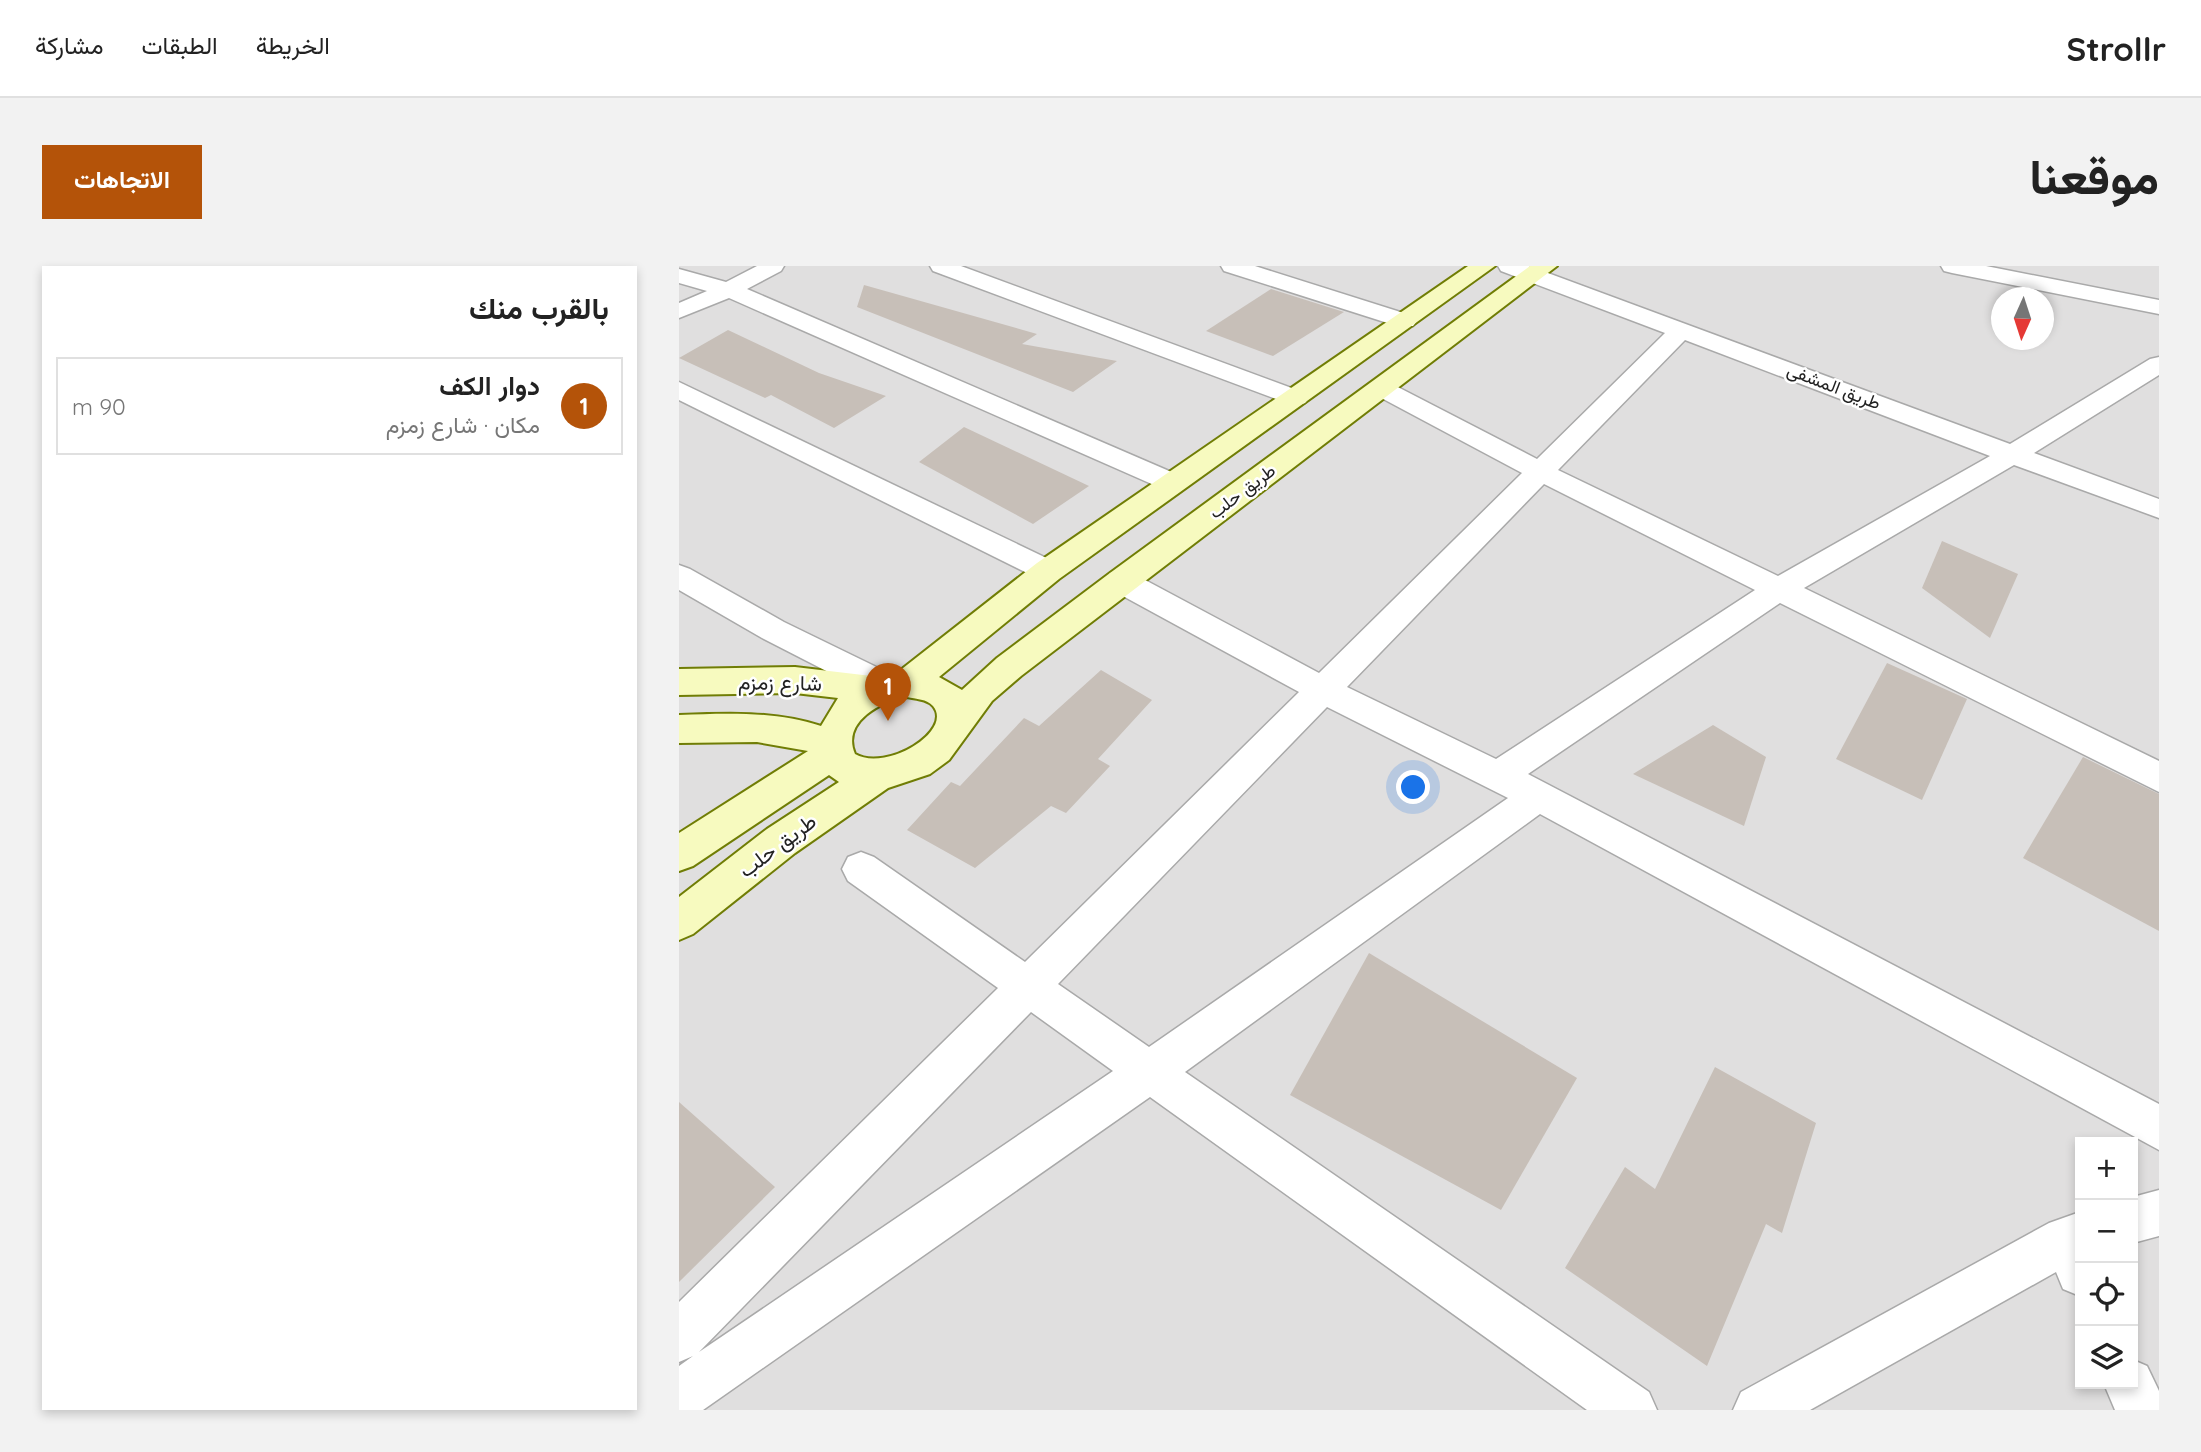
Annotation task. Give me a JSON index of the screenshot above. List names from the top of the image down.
{
  "streets": {
    "main road": ["طريق حلب", "شارع زمزم"],
    "street": ["طريق المشفى"]
  },
  "crossings": [
    ["طريق المشفى", "طريق حلب"],
    ["طريق حلب", "شارع زمزم"]
  ],
  "north": "bottom",
  "page": {
    "header": "Strollr",
    "nav": ["الخريطة", "الطبقات", "مشاركة"],
    "title": "موقعنا",
    "buttons": "الاتجاهات",
    "heading": "بالقرب منك",
    "list": [
      {
        "mark": "1",
        "name": "دوار الكف",
        "note": "مكان · شارع زمزم",
        "value": "90 m"
      }
    ],
    "pins": "1",
    "map_buttons": ["+", "−"]
  }
}
